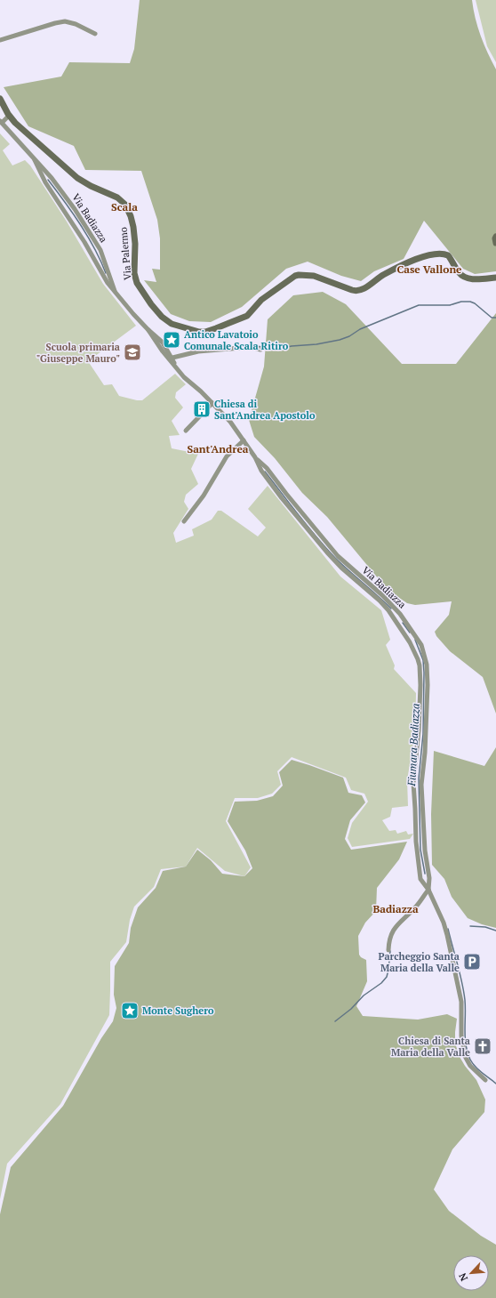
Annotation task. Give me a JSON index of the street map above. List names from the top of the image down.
{
  "streets": {
    "main road": ["Via Palermo"],
    "street": ["Via Badiazza"]
  },
  "districts": [
    "Scala",
    "Case Vallone",
    "Sant'Andrea",
    "Badiazza"
  ],
  "water": ["Fiumara Badiazza"],
  "places": {
    "place": ["Antico Lavatoio Comunale Scala Ritiro", "Monte Sughero"],
    "school or university": ["Scuola primaria \"Giuseppe Mauro\""],
    "building": ["Chiesa di Sant'Andrea Apostolo"],
    "parking": ["Parcheggio Santa Maria della Valle"],
    "church": ["Chiesa di Santa Maria della Valle"]
  },
  "north": "bottom left"
}
